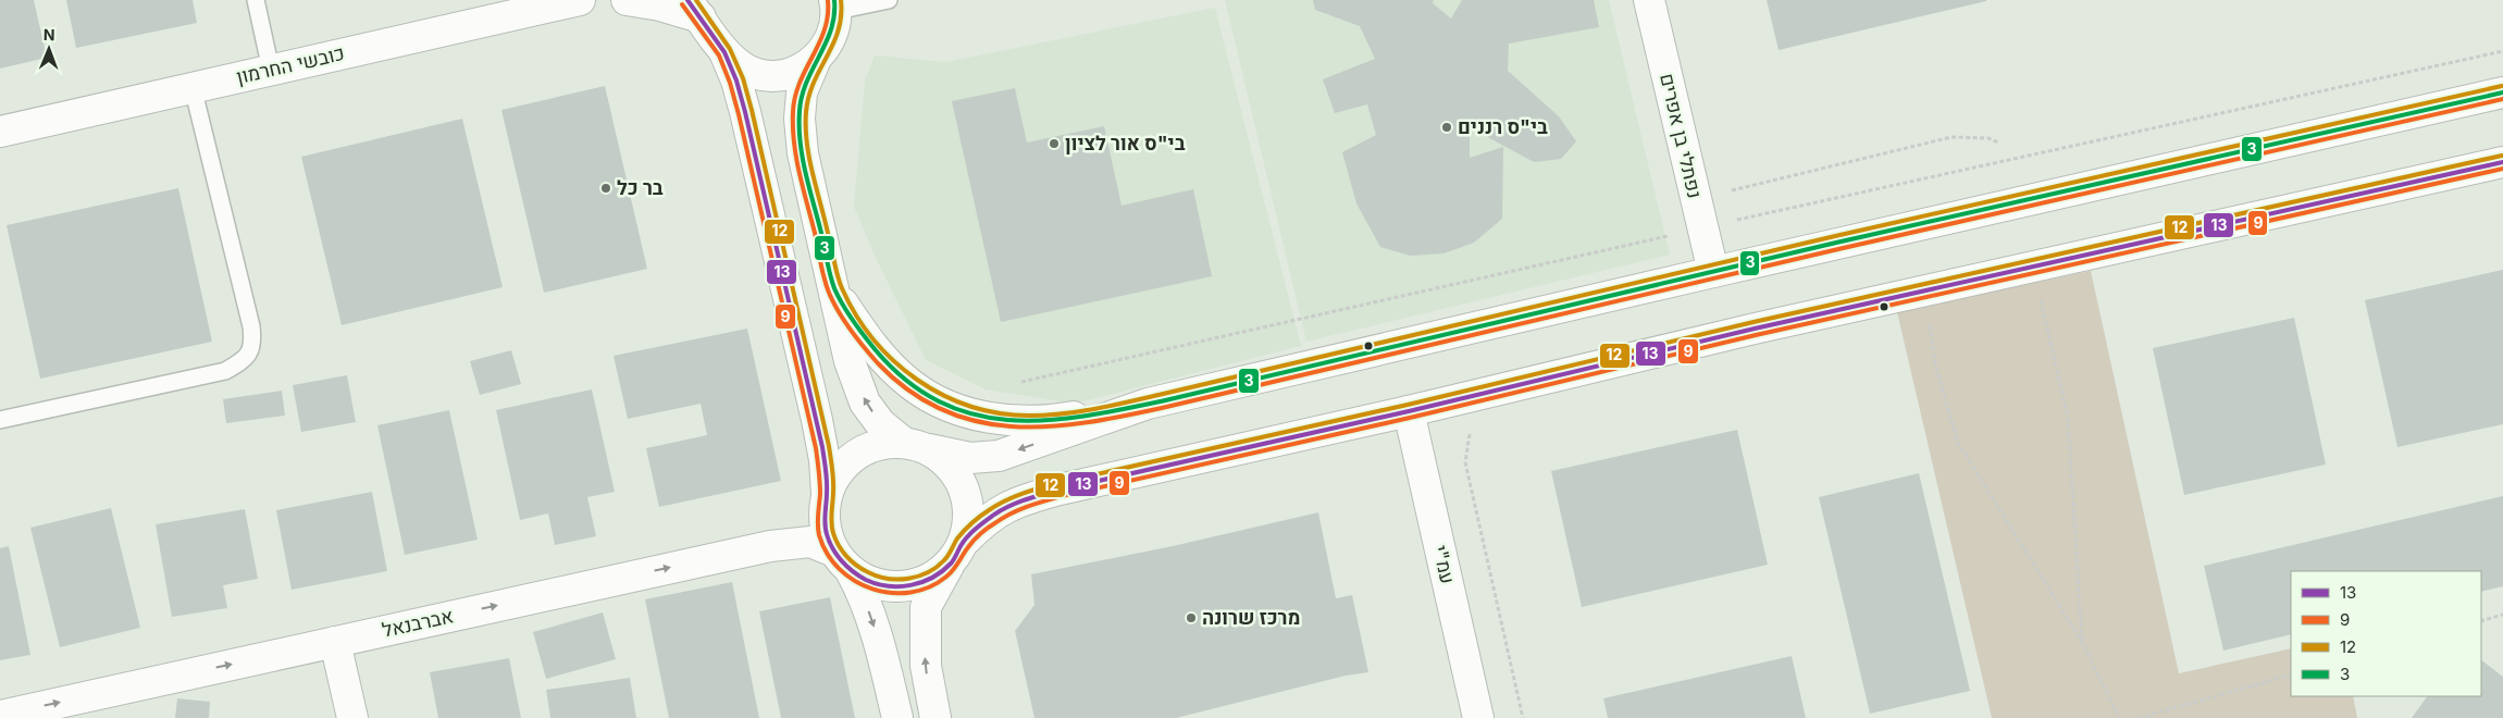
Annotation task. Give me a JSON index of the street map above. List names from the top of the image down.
{
  "streets": {
    "street": [
      "כובשי החרמון",
      "נפתלי בן אפרים",
      "עמ\"י",
      "אברבנאל"
    ]
  },
  "one_way": ["אברבנאל"],
  "places": [
    "בי\"ס רננים",
    "בי\"ס אור לציון",
    "בר כל",
    "מרכז שרונה"
  ],
  "lines": [
    "transit line 13",
    "transit line 12",
    "transit line 3",
    "transit line 9"
  ],
  "legend": [
    "13",
    "9",
    "12",
    "3"
  ],
  "north": "top"
}
